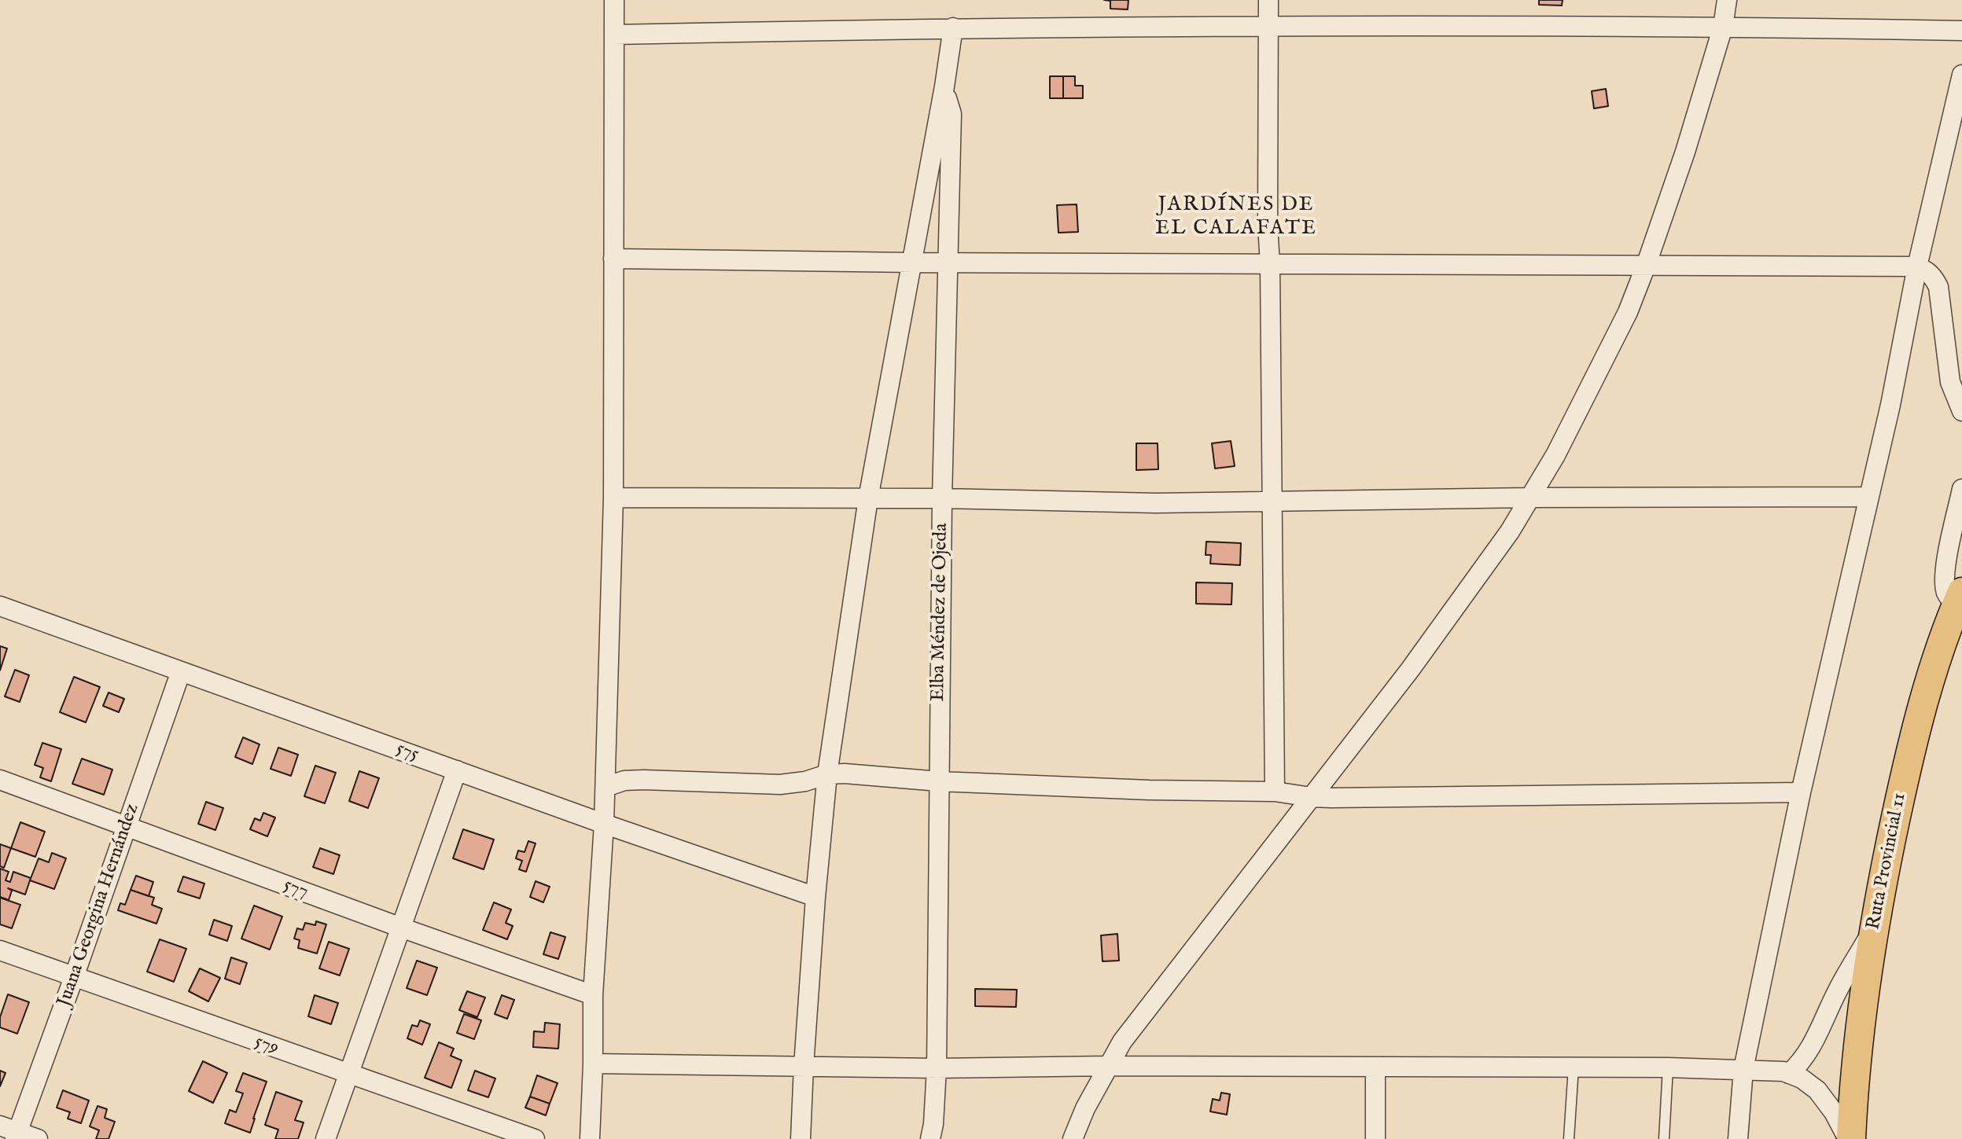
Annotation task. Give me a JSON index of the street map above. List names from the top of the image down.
{
  "streets": {
    "main road": ["Ruta Provincial 11"],
    "street": [
      "Elba Méndez de Ojeda",
      "575",
      "577",
      "Juana Georgina Hernández",
      "579"
    ]
  },
  "crossings": [
    ["575", "Juana Georgina Hernández"],
    ["577", "Juana Georgina Hernández"],
    ["Juana Georgina Hernández", "579"]
  ],
  "districts": ["JARDÍNES DE EL CALAFATE"]
}
